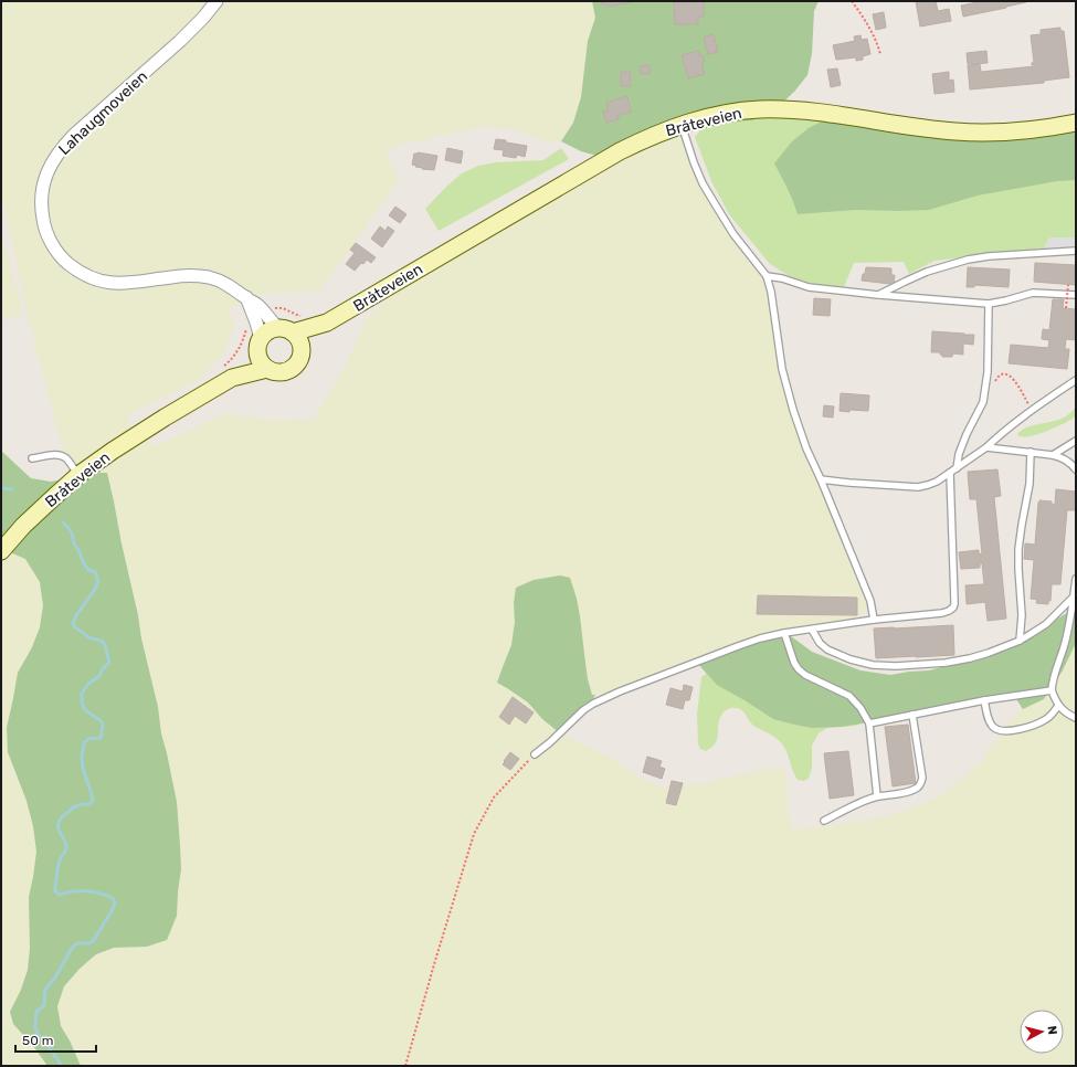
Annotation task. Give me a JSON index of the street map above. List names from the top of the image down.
{
  "streets": {
    "main road": ["Bråteveien"],
    "street": ["Lahaugmoveien"]
  },
  "crossings": [
    ["Lahaugmoveien", "Bråteveien"]
  ],
  "scale_bar": "50 m",
  "north": "right"
}
